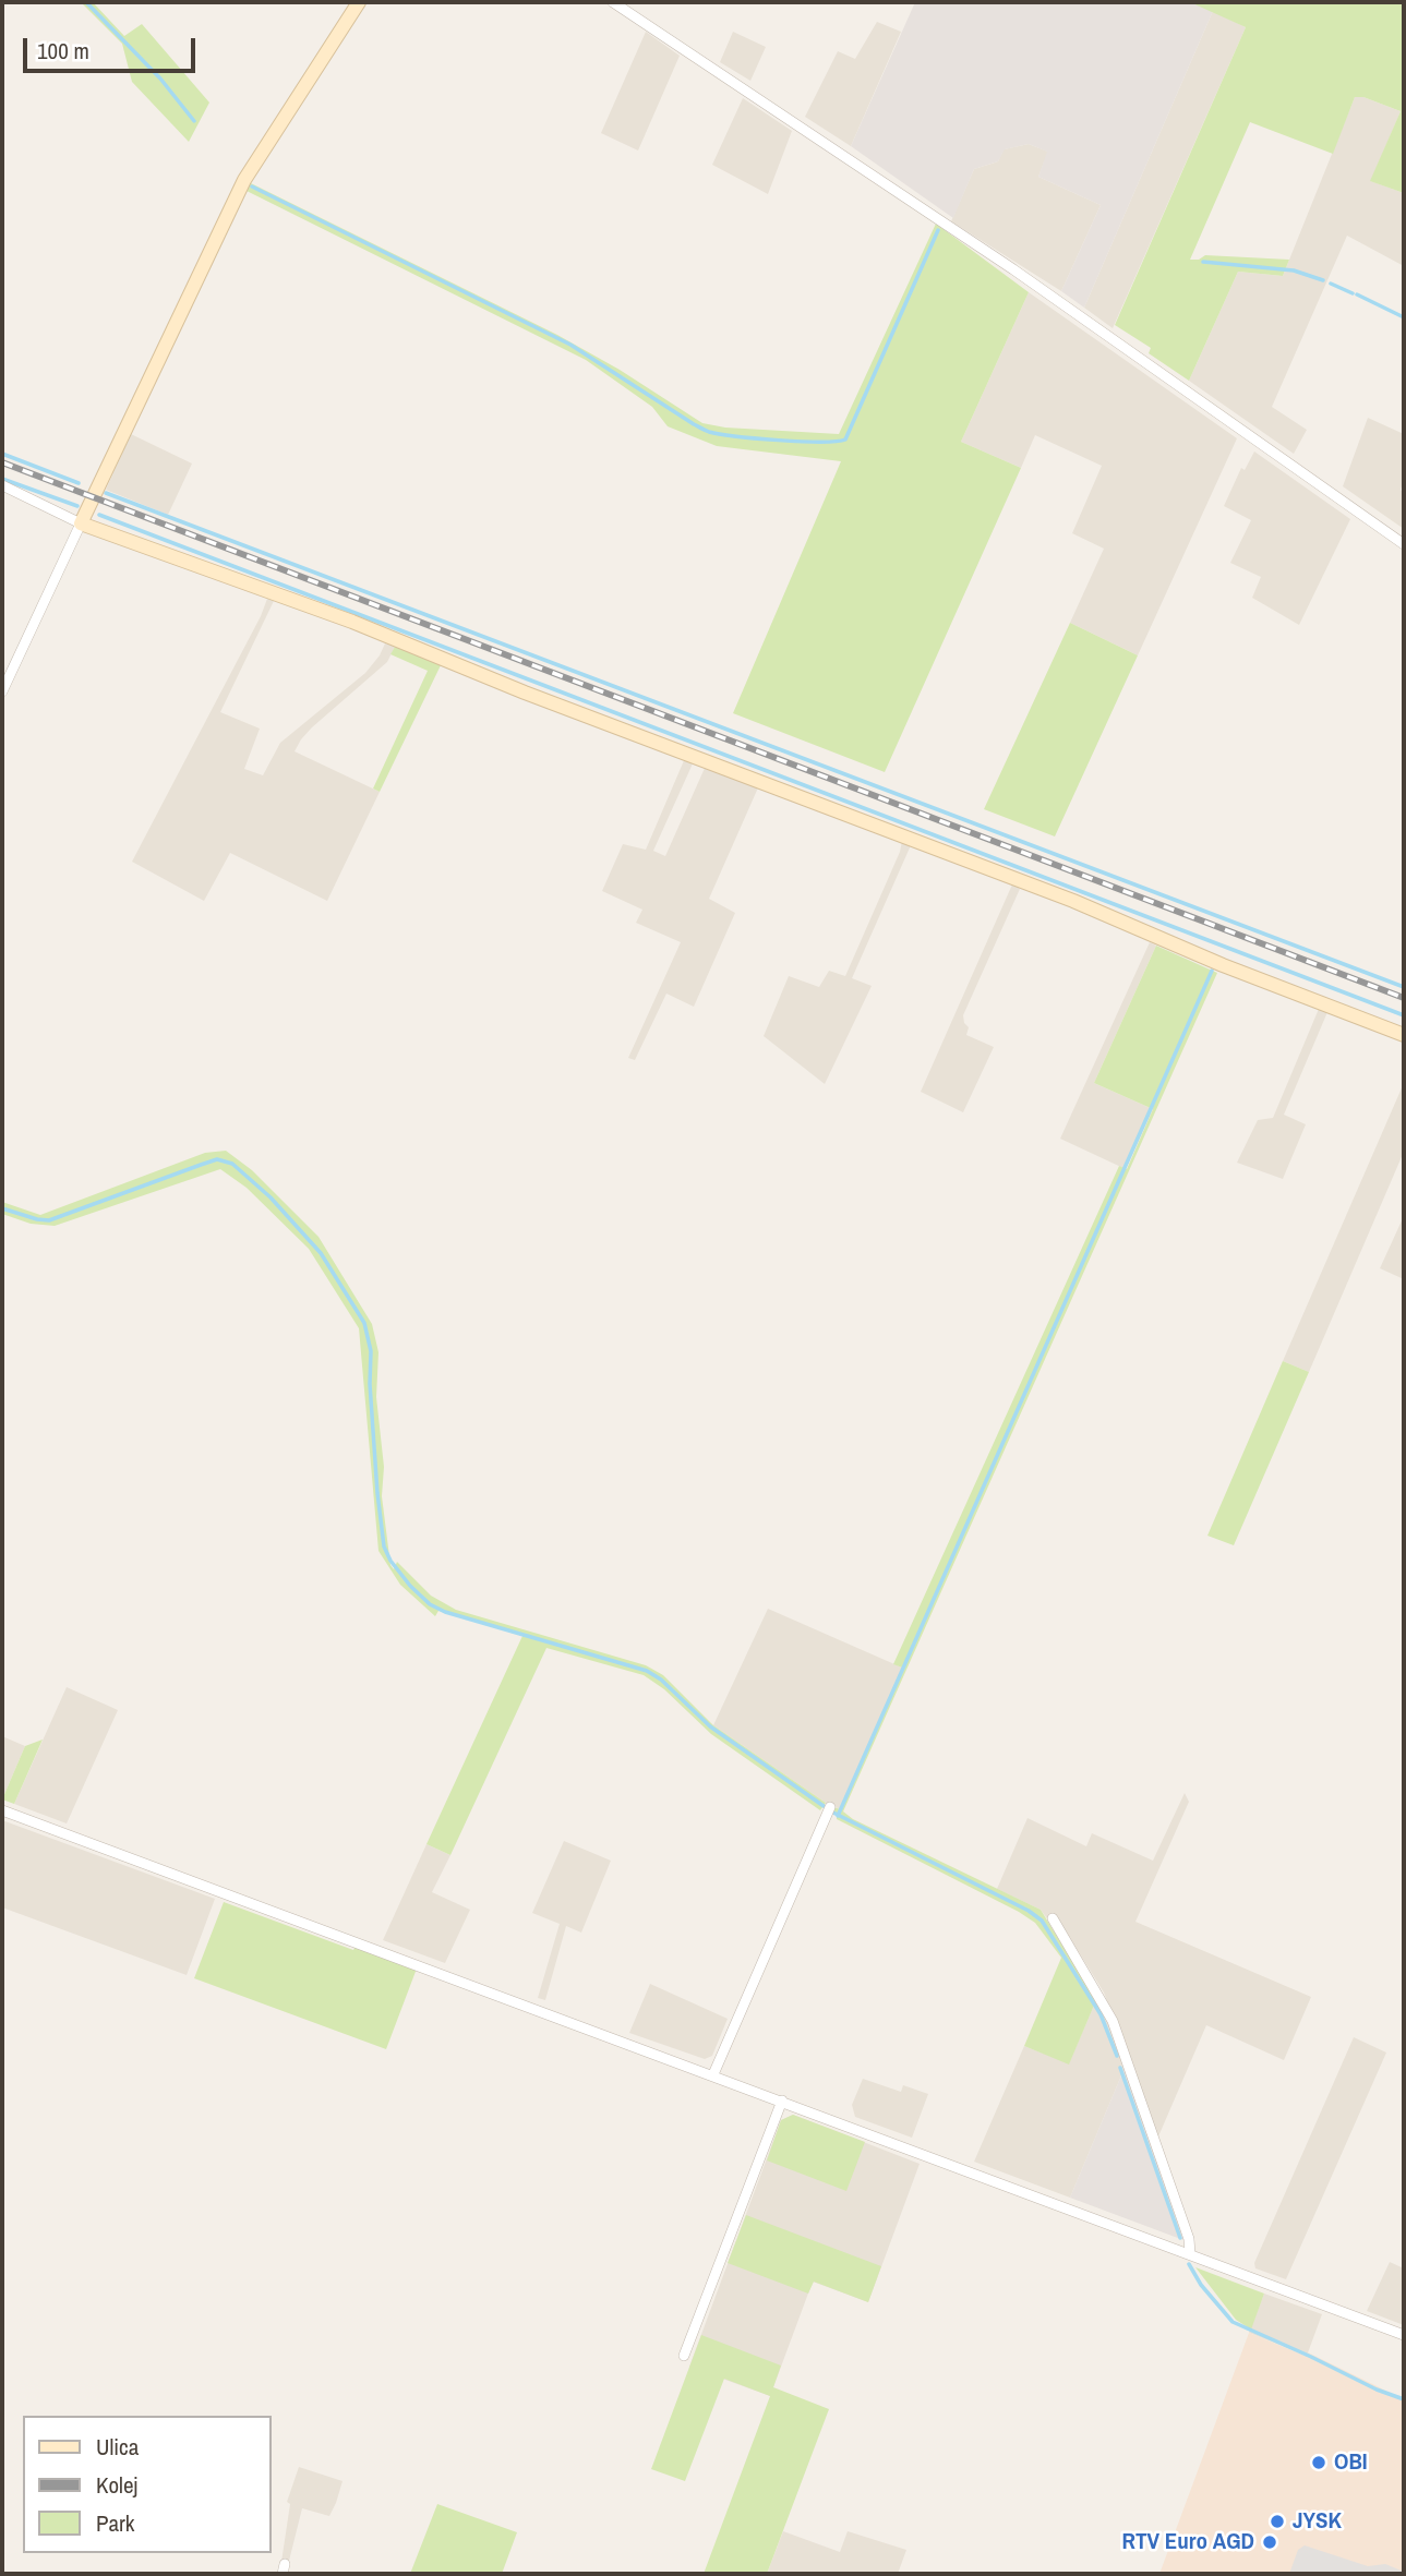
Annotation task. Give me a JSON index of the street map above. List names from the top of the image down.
{
  "places": ["OBI", "JYSK", "RTV Euro AGD"],
  "legend": ["Ulica", "Kolej", "Park"],
  "scale_bar": "100 m"
}
